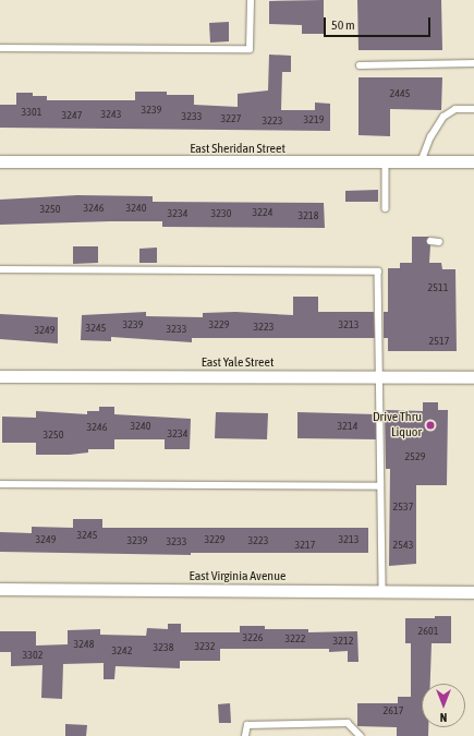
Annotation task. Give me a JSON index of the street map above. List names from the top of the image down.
{
  "streets": {
    "street": ["East Sheridan Street", "East Yale Street", "East Virginia Avenue"]
  },
  "places": ["Drive Thru Liquor"],
  "house_numbers": [
    "2445",
    "3239",
    "3301",
    "3243",
    "3247",
    "3233",
    "3227",
    "3219",
    "3223",
    "3246",
    "3240",
    "3250",
    "3224",
    "3234",
    "3230",
    "3218",
    "2511",
    "3239",
    "3229",
    "3213",
    "3223",
    "3245",
    "3233",
    "3249",
    "2517",
    "3240",
    "3214",
    "3246",
    "3234",
    "3250",
    "2529",
    "2537",
    "3245",
    "3249",
    "3229",
    "3213",
    "3239",
    "3223",
    "3233",
    "3217",
    "2543",
    "2601",
    "3226",
    "3222",
    "3212",
    "3248",
    "3232",
    "3238",
    "3242",
    "3302",
    "2617"
  ],
  "scale_bar": "50 m",
  "north": "bottom"
}
